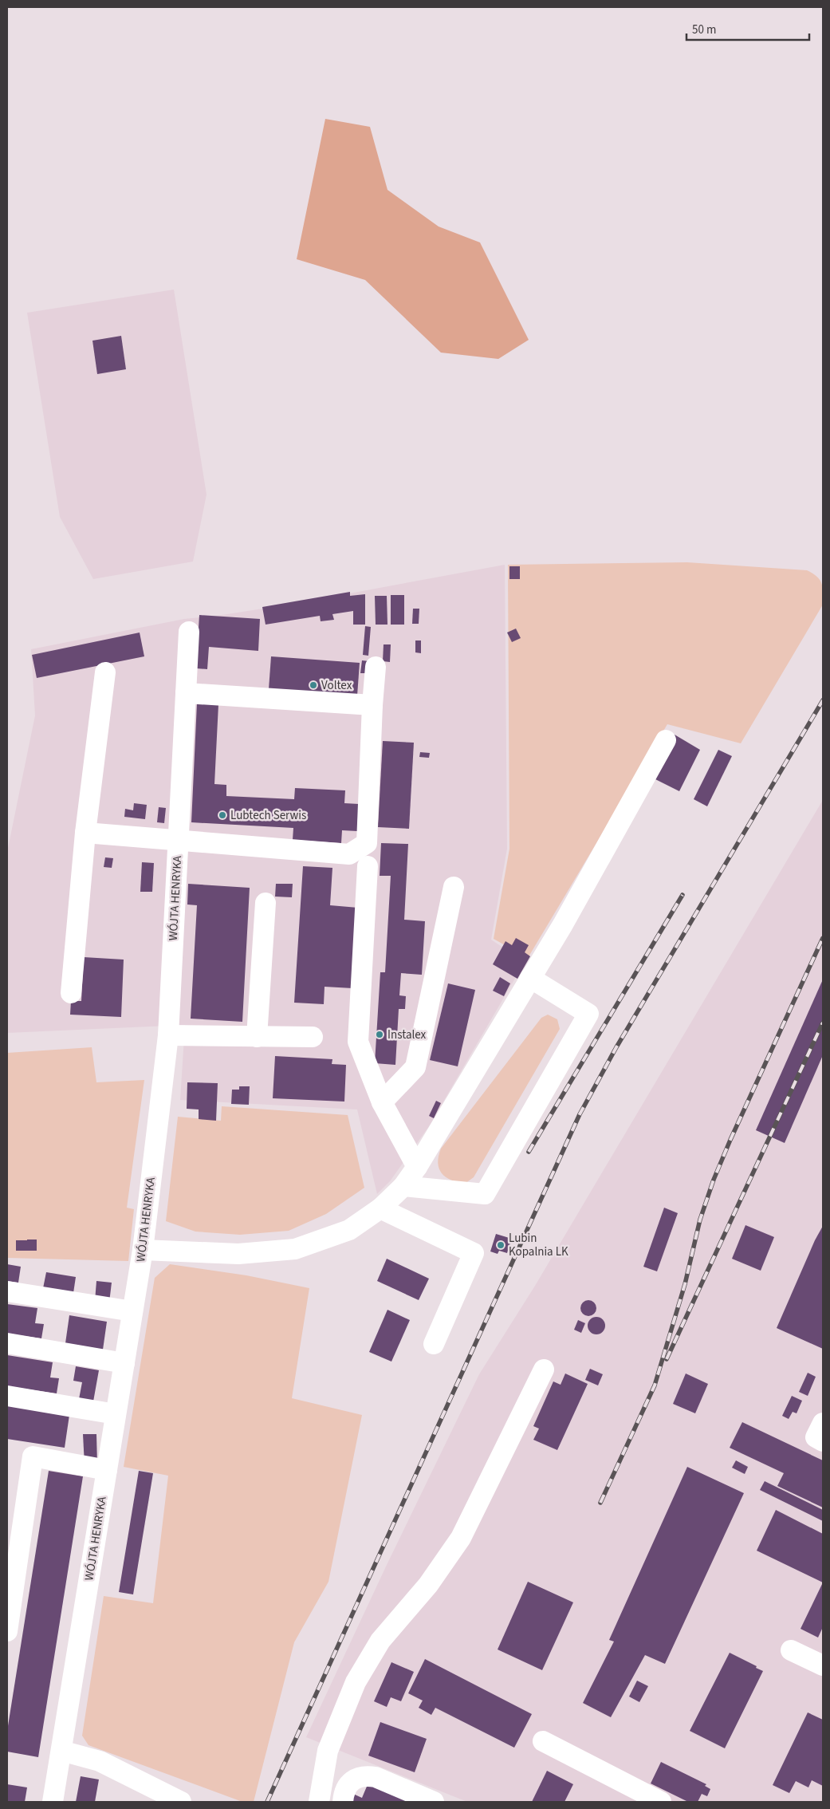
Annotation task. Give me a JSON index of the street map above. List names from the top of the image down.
{
  "streets": {
    "street": ["WÓJTA HENRYKA"]
  },
  "places": [
    "Voltex",
    "Lubtech Serwis",
    "Instalex",
    "Lubin Kopalnia LK"
  ],
  "scale_bar": "50 m"
}
